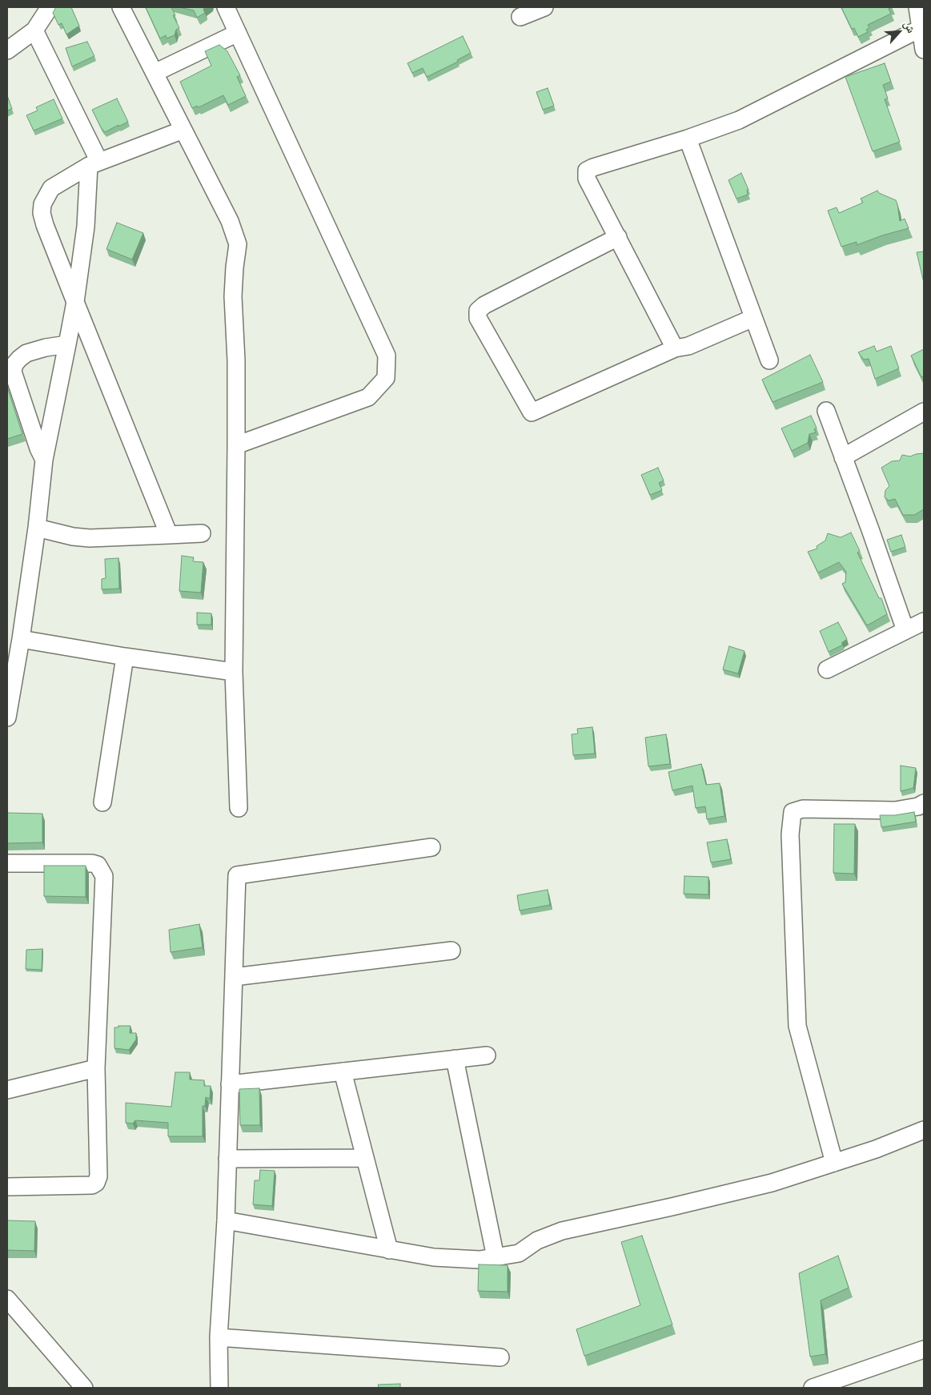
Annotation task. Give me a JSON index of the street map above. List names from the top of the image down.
{
  "north": "top right"
}
